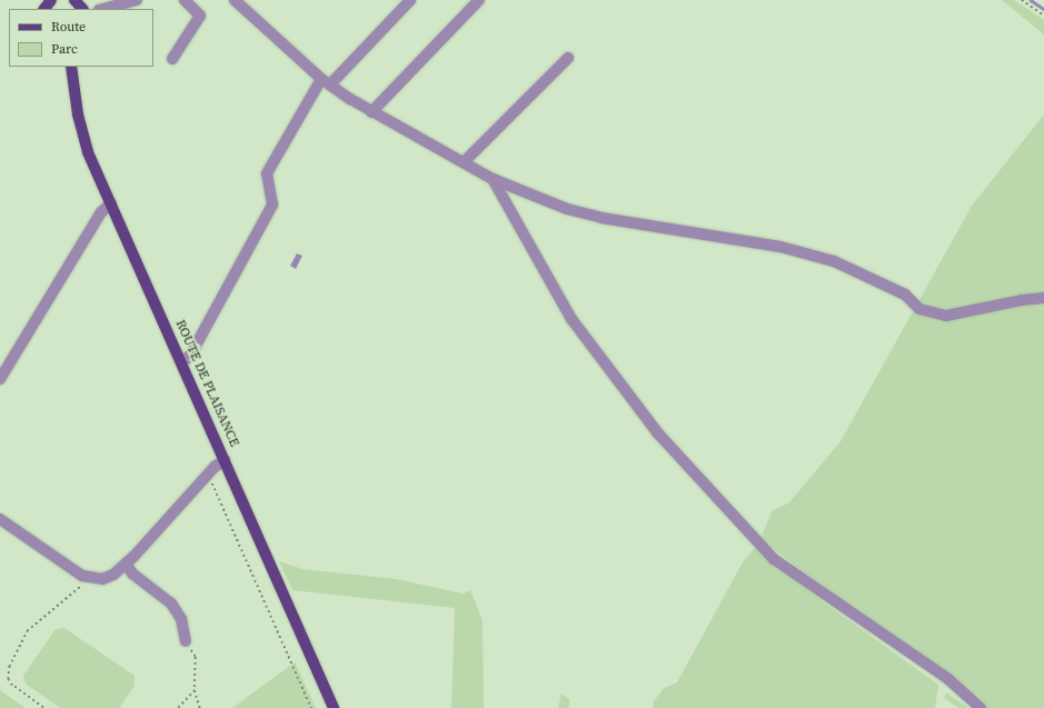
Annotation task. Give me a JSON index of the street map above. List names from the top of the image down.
{
  "streets": {
    "main road": ["ROUTE DE PLAISANCE"]
  },
  "legend": ["Route", "Parc"]
}
